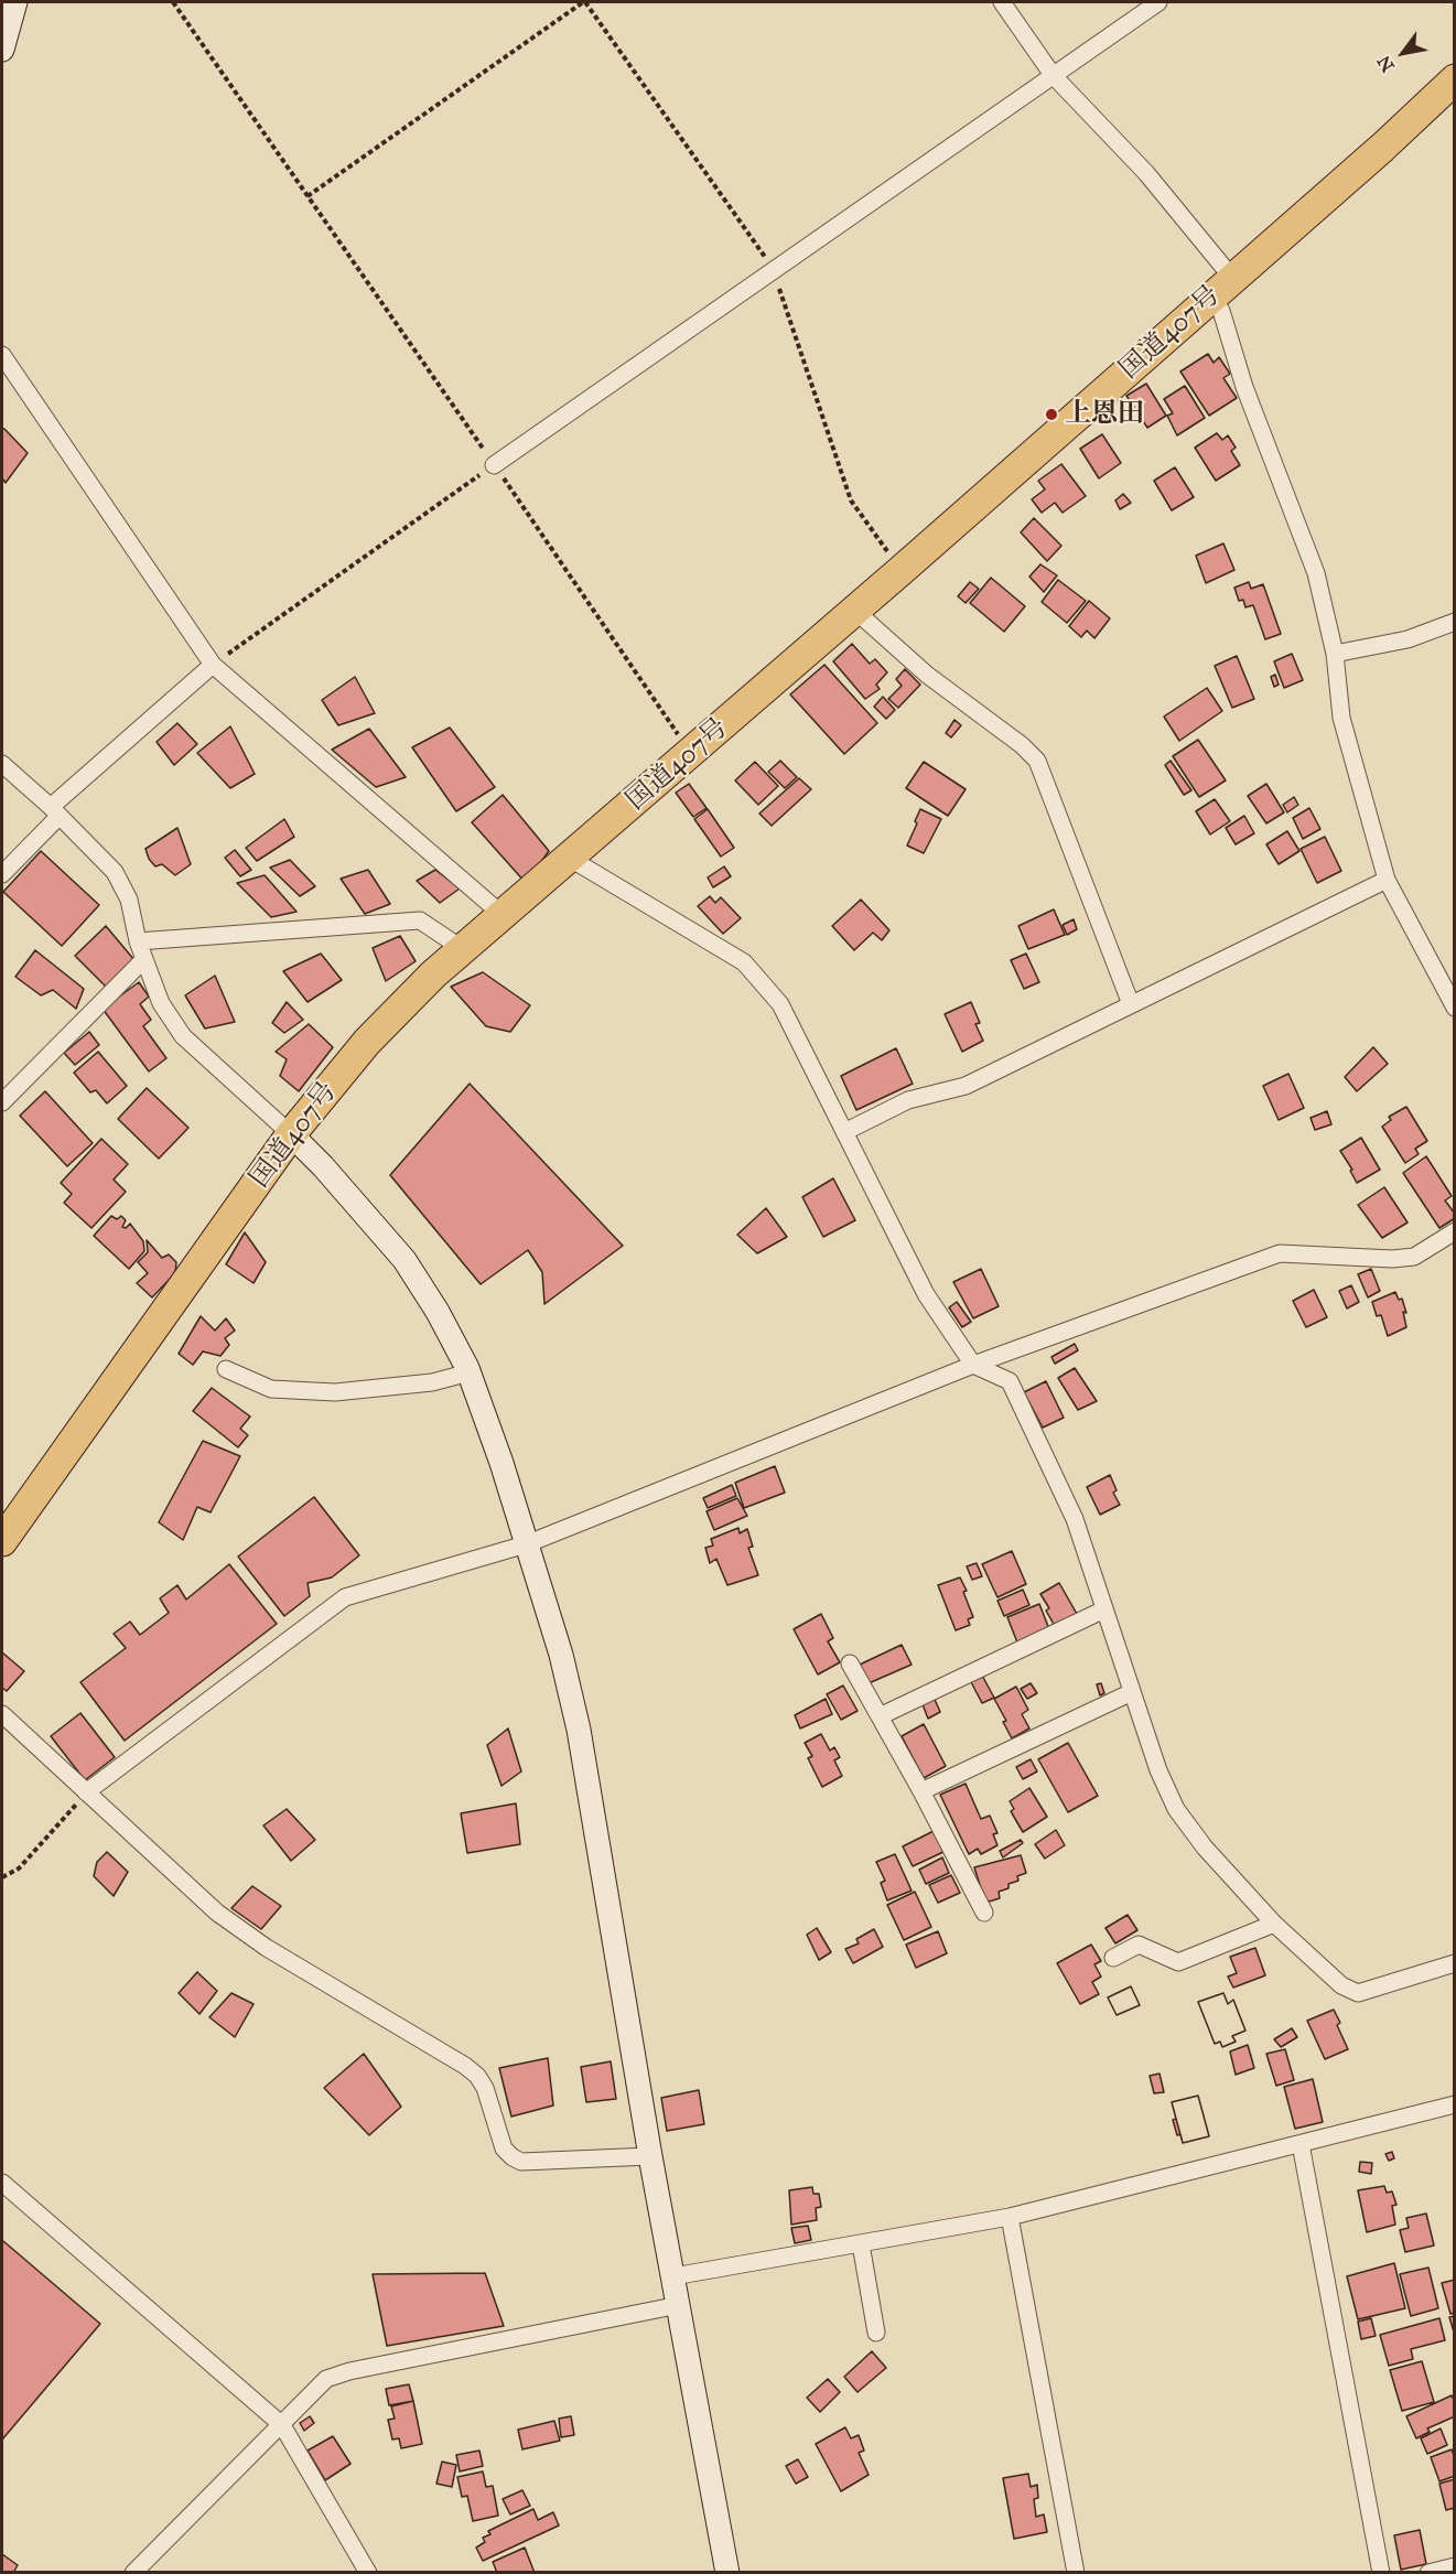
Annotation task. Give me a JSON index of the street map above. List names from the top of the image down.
{
  "streets": {
    "highway": ["国道407号"]
  },
  "places": ["上恩田"],
  "north": "bottom left"
}
